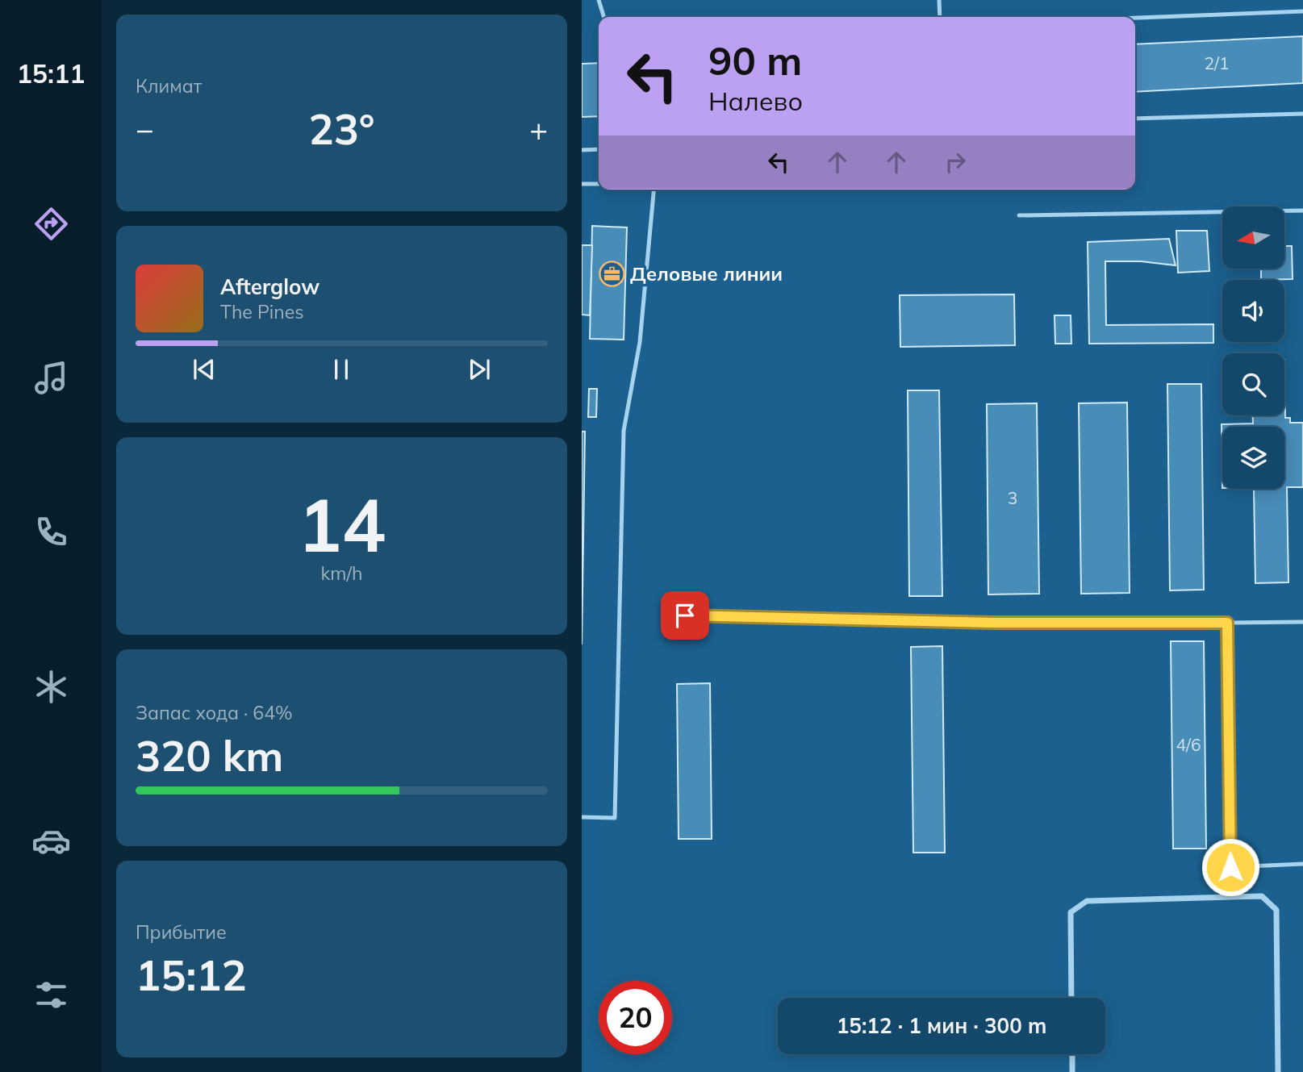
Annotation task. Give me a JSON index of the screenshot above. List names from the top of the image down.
{
  "places": {
    "office": ["Деловые линии"]
  },
  "house_numbers": ["2/1", "3", "4/6"],
  "north": "left",
  "page": {
    "tabs": "15:11",
    "tile": [
      "Климат",
      ["14", "km/h"],
      ["Запас хода · 64%", "320 km"],
      ["Прибытие", "15:12"]
    ],
    "turn": ["90 m", "Налево"],
    "heat": ["−", "23°", "+"],
    "song": ["Afterglow", "The Pines"],
    "limit": "20",
    "trip": "15:12 · 1 мин · 300 m"
  }
}
